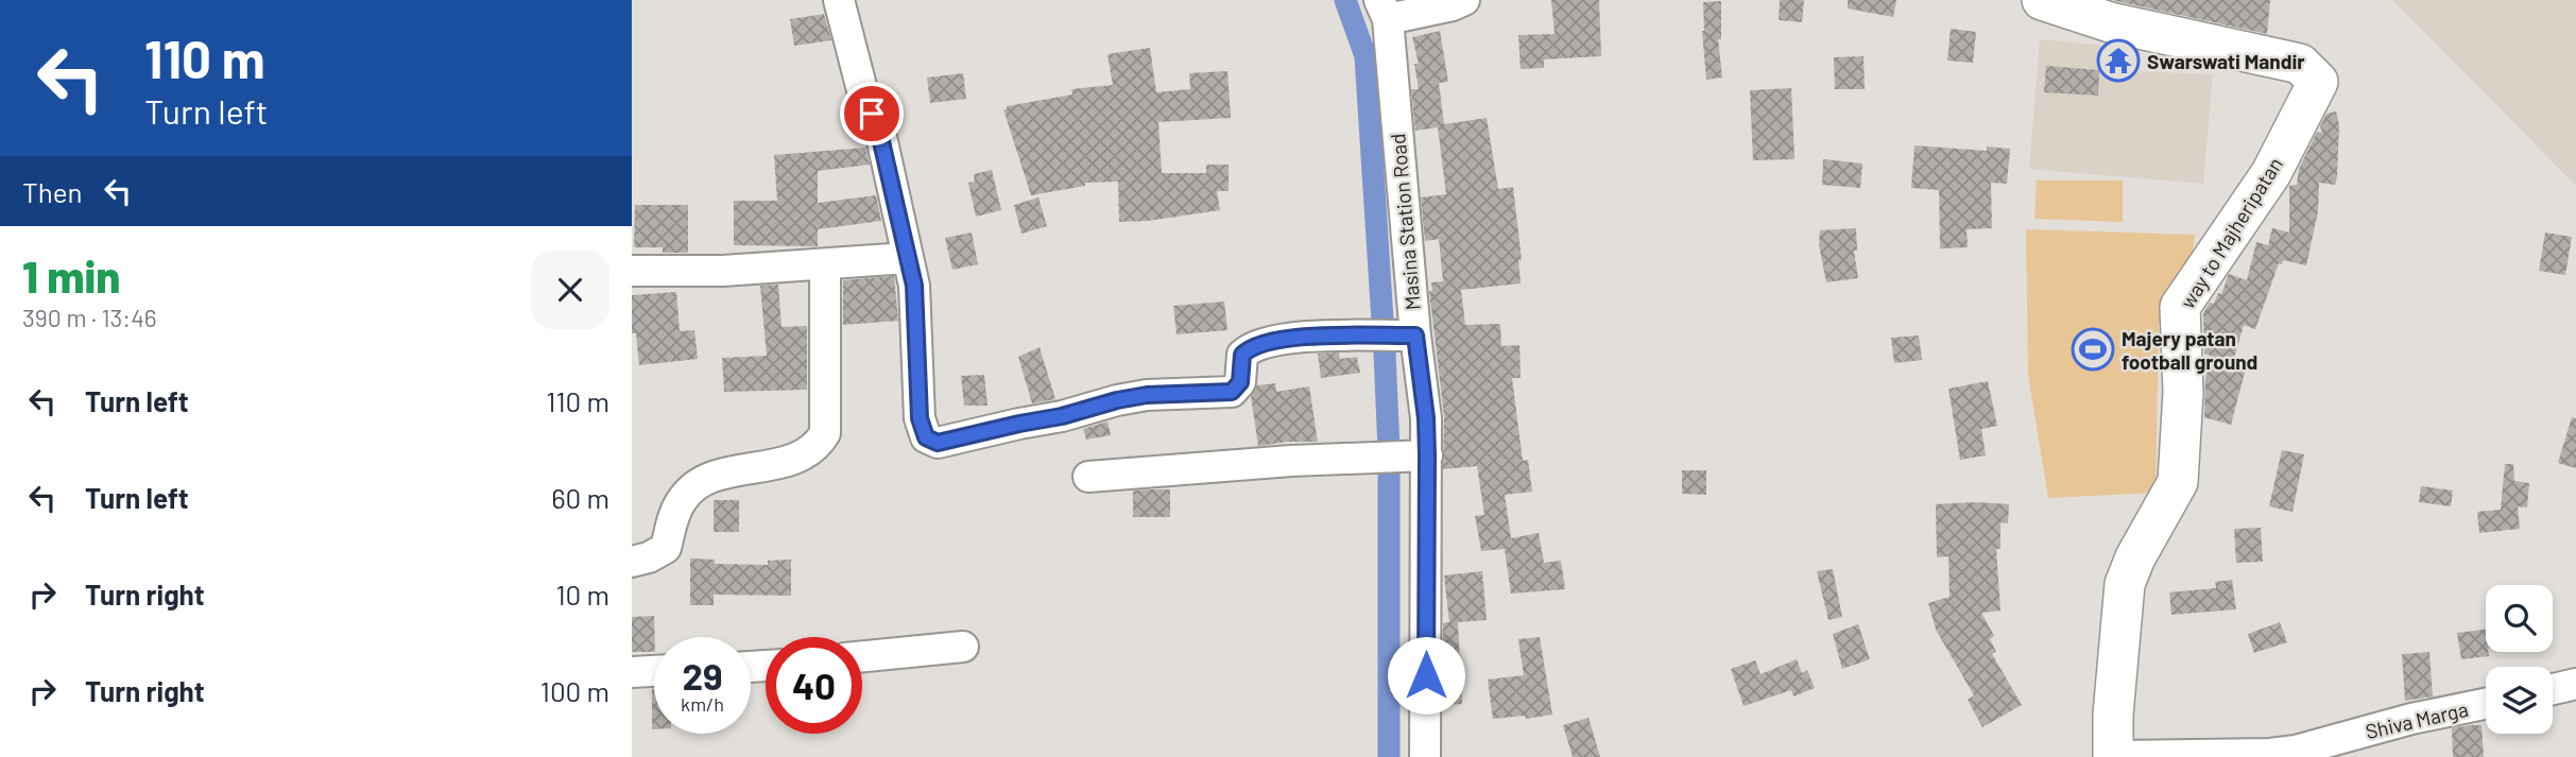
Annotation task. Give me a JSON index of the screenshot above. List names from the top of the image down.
{
  "streets": {
    "main road": ["way to Majheripatan"],
    "street": ["Masina Station Road", "Shiva Marga"]
  },
  "crossings": [
    ["way to Majheripatan", "Shiva Marga"]
  ],
  "places": {
    "temple": ["Swarswati Mandir"],
    "sports": ["Majery patan football ground"]
  },
  "page": {
    "turn": ["110 m", "Turn left"],
    "then": "Then",
    "heading": ["1 min", "390 m · 13:46"],
    "list": [
      {
        "name": "Turn left",
        "value": "110 m"
      },
      {
        "name": "Turn left",
        "value": "60 m"
      },
      {
        "name": "Turn right",
        "value": "10 m"
      },
      {
        "name": "Turn right",
        "value": "100 m"
      }
    ],
    "speed": "29 km/h",
    "limit": "40"
  }
}
